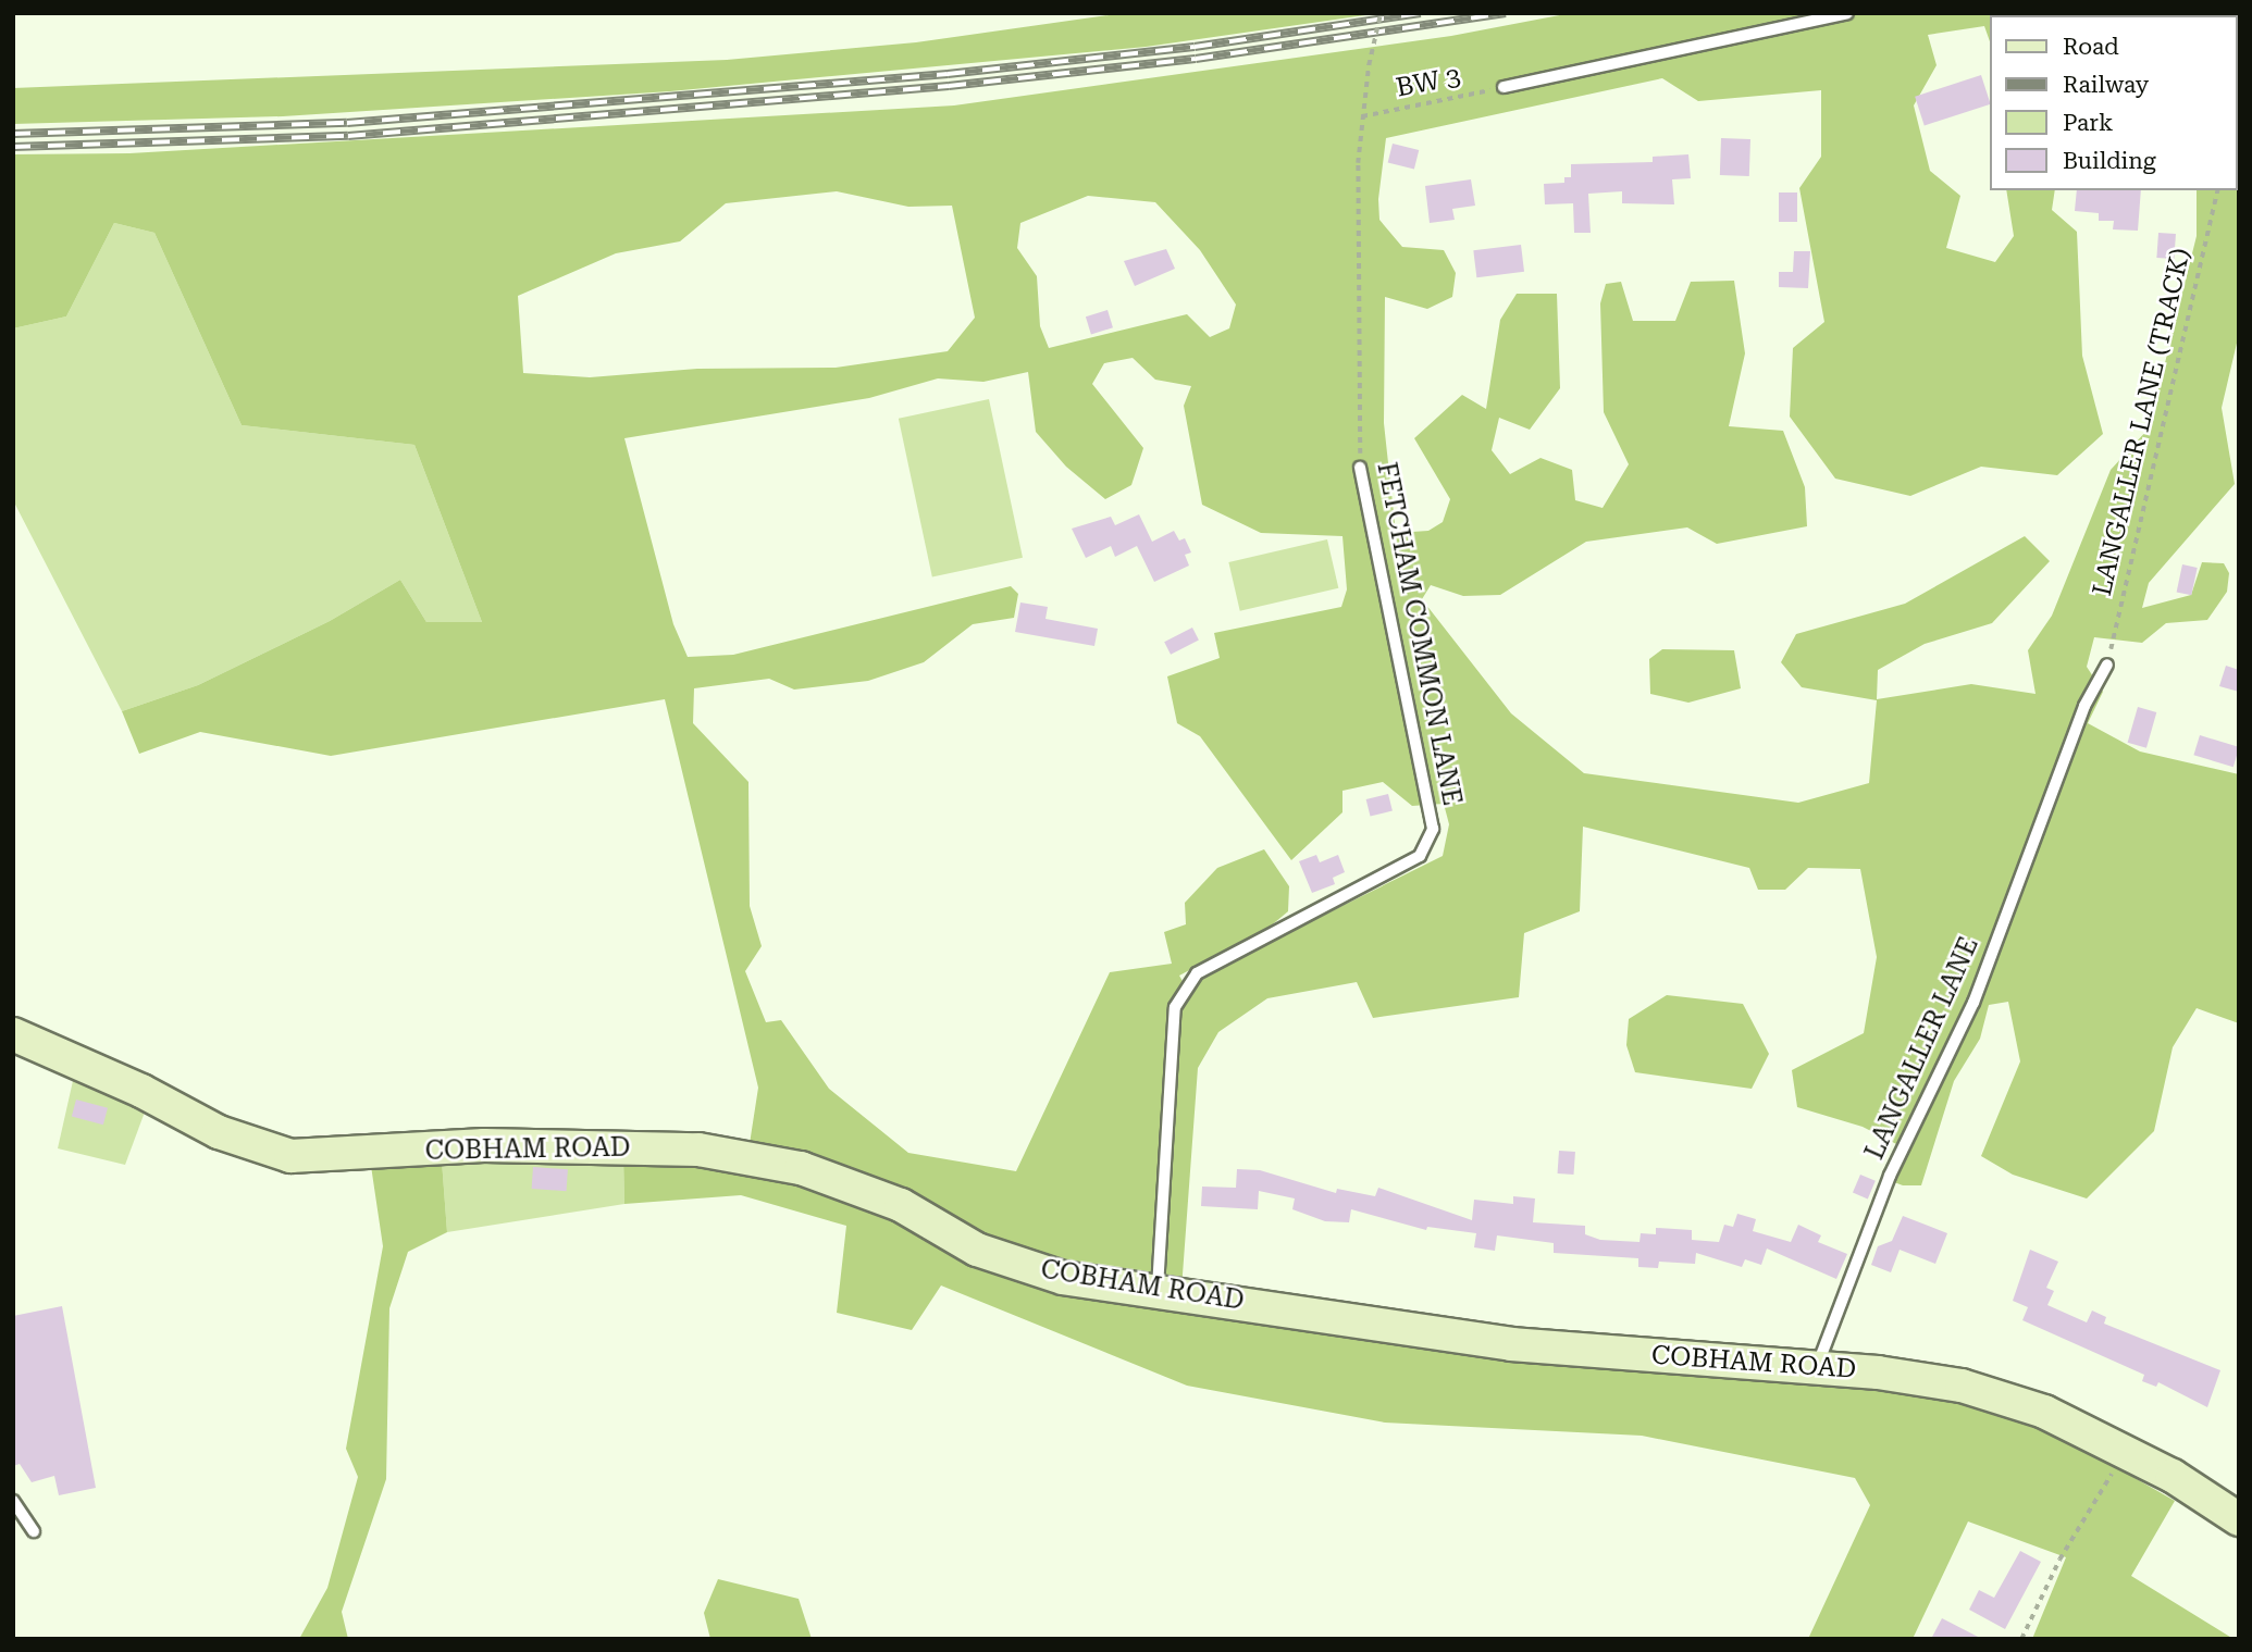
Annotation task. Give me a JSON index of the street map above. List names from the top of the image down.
{
  "streets": {
    "street": ["COBHAM ROAD"],
    "lane": ["FETCHAM COMMON LANE", "LANGALLER LANE"],
    "path": ["BW 3", "LANGALLER LANE (TRACK)"]
  },
  "crossings": [
    ["BW 3", "FETCHAM COMMON LANE"],
    ["LANGALLER LANE (TRACK)", "LANGALLER LANE"],
    ["FETCHAM COMMON LANE", "COBHAM ROAD"],
    ["LANGALLER LANE", "COBHAM ROAD"]
  ],
  "legend": [
    "Road",
    "Railway",
    "Park",
    "Building"
  ]
}
